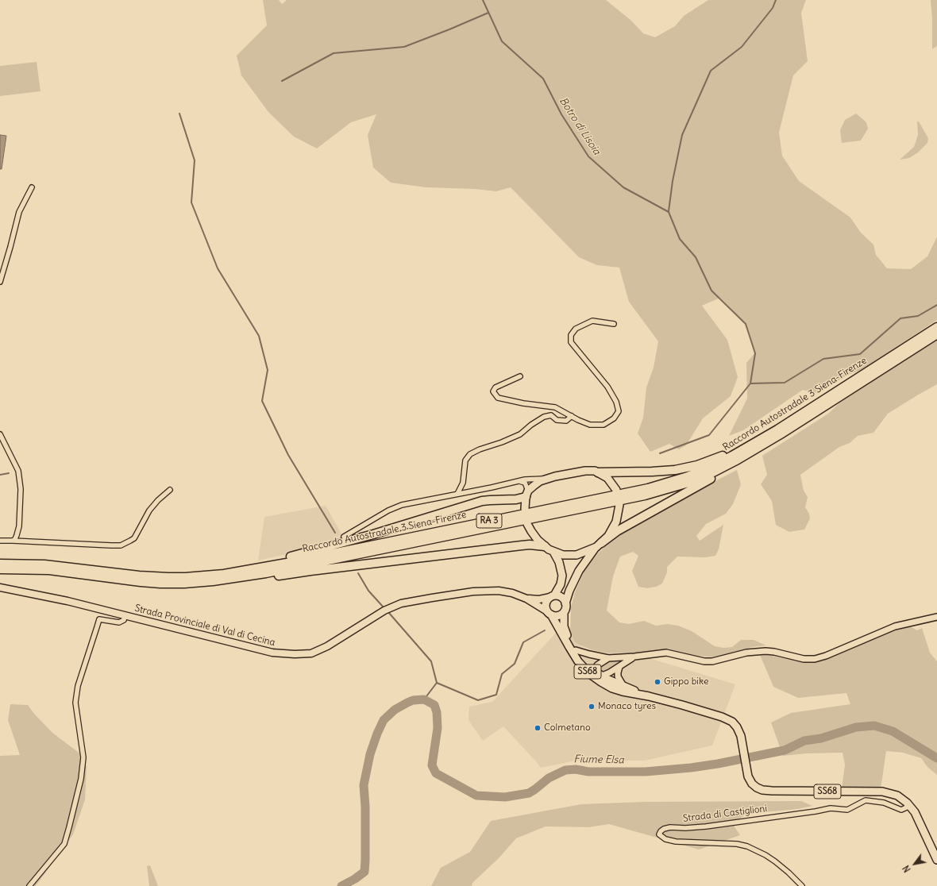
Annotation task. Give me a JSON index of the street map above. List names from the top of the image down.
{
  "streets": {
    "highway": ["Raccordo Autostradale 3 Siena-Firenze", "RA 3"],
    "main road": ["Strada Provinciale di Val di Cecina", "SS68"],
    "street": ["Strada di Castiglioni"]
  },
  "crossings": [
    ["Strada Provinciale di Val di Cecina", "SS68"],
    ["SS68", "Strada di Castiglioni"]
  ],
  "water": ["Botro di Lisoia", "Fiume Elsa"],
  "places": ["Gippo bike", "Monaco tyres", "Colmetano"],
  "north": "bottom left"
}
